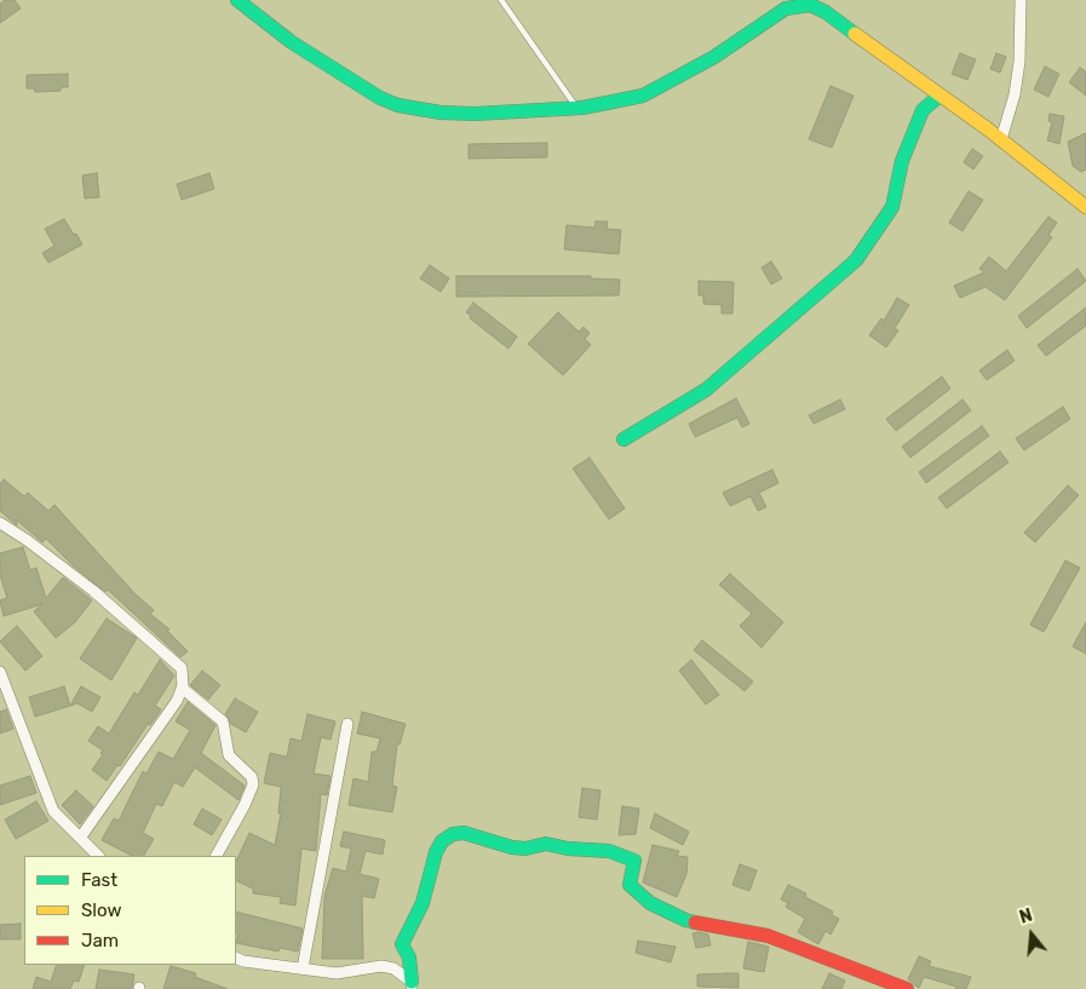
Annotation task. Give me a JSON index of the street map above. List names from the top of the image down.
{
  "legend": ["Fast", "Slow", "Jam"],
  "north": "top"
}
